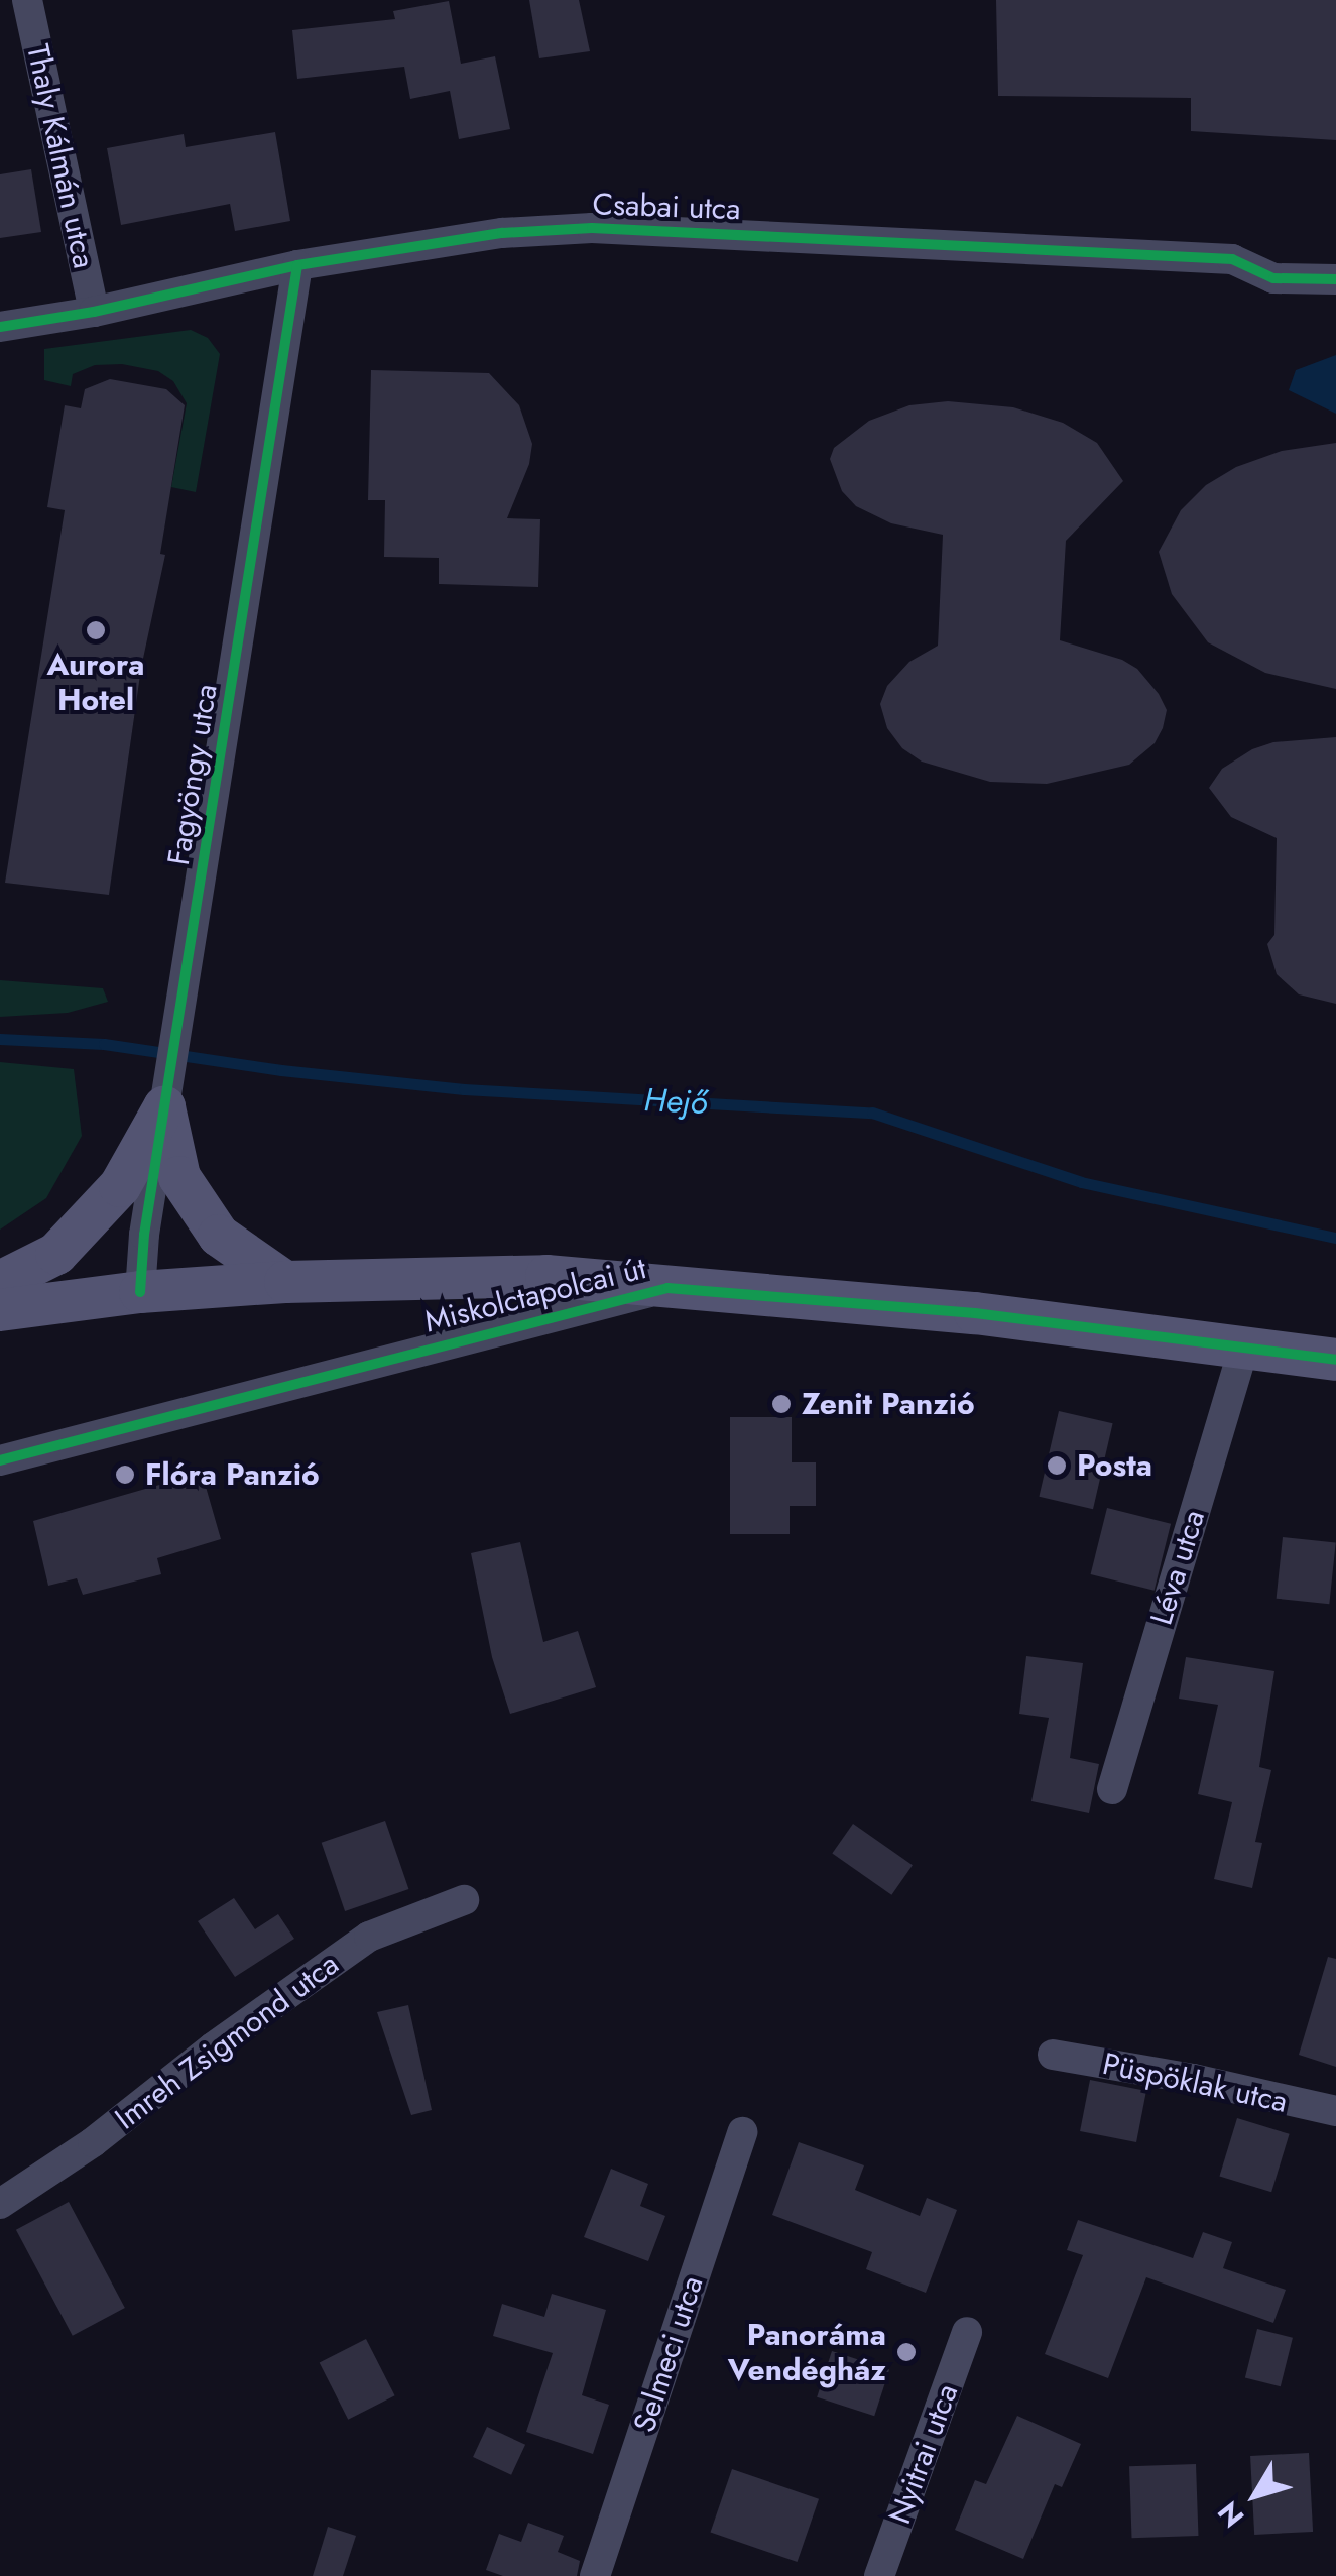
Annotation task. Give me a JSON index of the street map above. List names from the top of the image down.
{
  "streets": {
    "street": [
      "Thaly Kálmán utca",
      "Csabai utca",
      "Fagyöngy utca",
      "Miskolctapolcai út",
      "Léva utca",
      "Imreh Zsigmond utca",
      "Püspöklak utca",
      "Selmeci utca",
      "Nyitrai utca"
    ]
  },
  "crossings": [
    ["Thaly Kálmán utca", "Csabai utca"],
    ["Csabai utca", "Fagyöngy utca"],
    ["Fagyöngy utca", "Miskolctapolcai út"],
    ["Miskolctapolcai út", "Léva utca"]
  ],
  "water": ["Hejő"],
  "places": [
    "Aurora Hotel",
    "Zenit Panzió",
    "Posta",
    "Flóra Panzió",
    "Panoráma Vendégház"
  ],
  "north": "bottom left"
}
